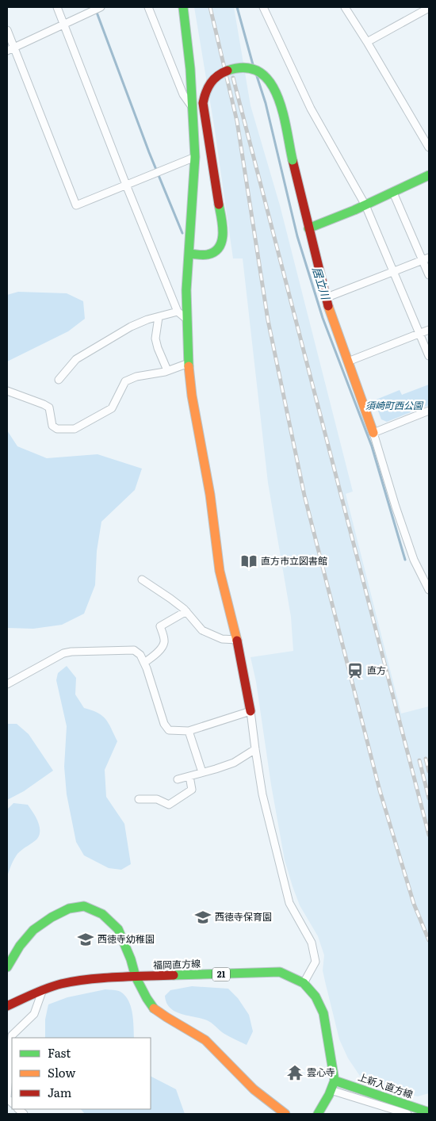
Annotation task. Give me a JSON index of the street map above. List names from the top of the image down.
{
  "streets": {
    "street": ["福岡直方線", "21", "上新入直方線"]
  },
  "crossings": [
    ["福岡直方線", "上新入直方線"]
  ],
  "water": ["居立川"],
  "parks": ["須崎町西公園"],
  "places": {
    "library": ["直方市立図書館"],
    "station": ["直方"],
    "school or university": ["西徳寺保育園", "西徳寺幼稚園"],
    "temple": ["雲心寺"]
  },
  "legend": ["Fast", "Slow", "Jam"]
}
